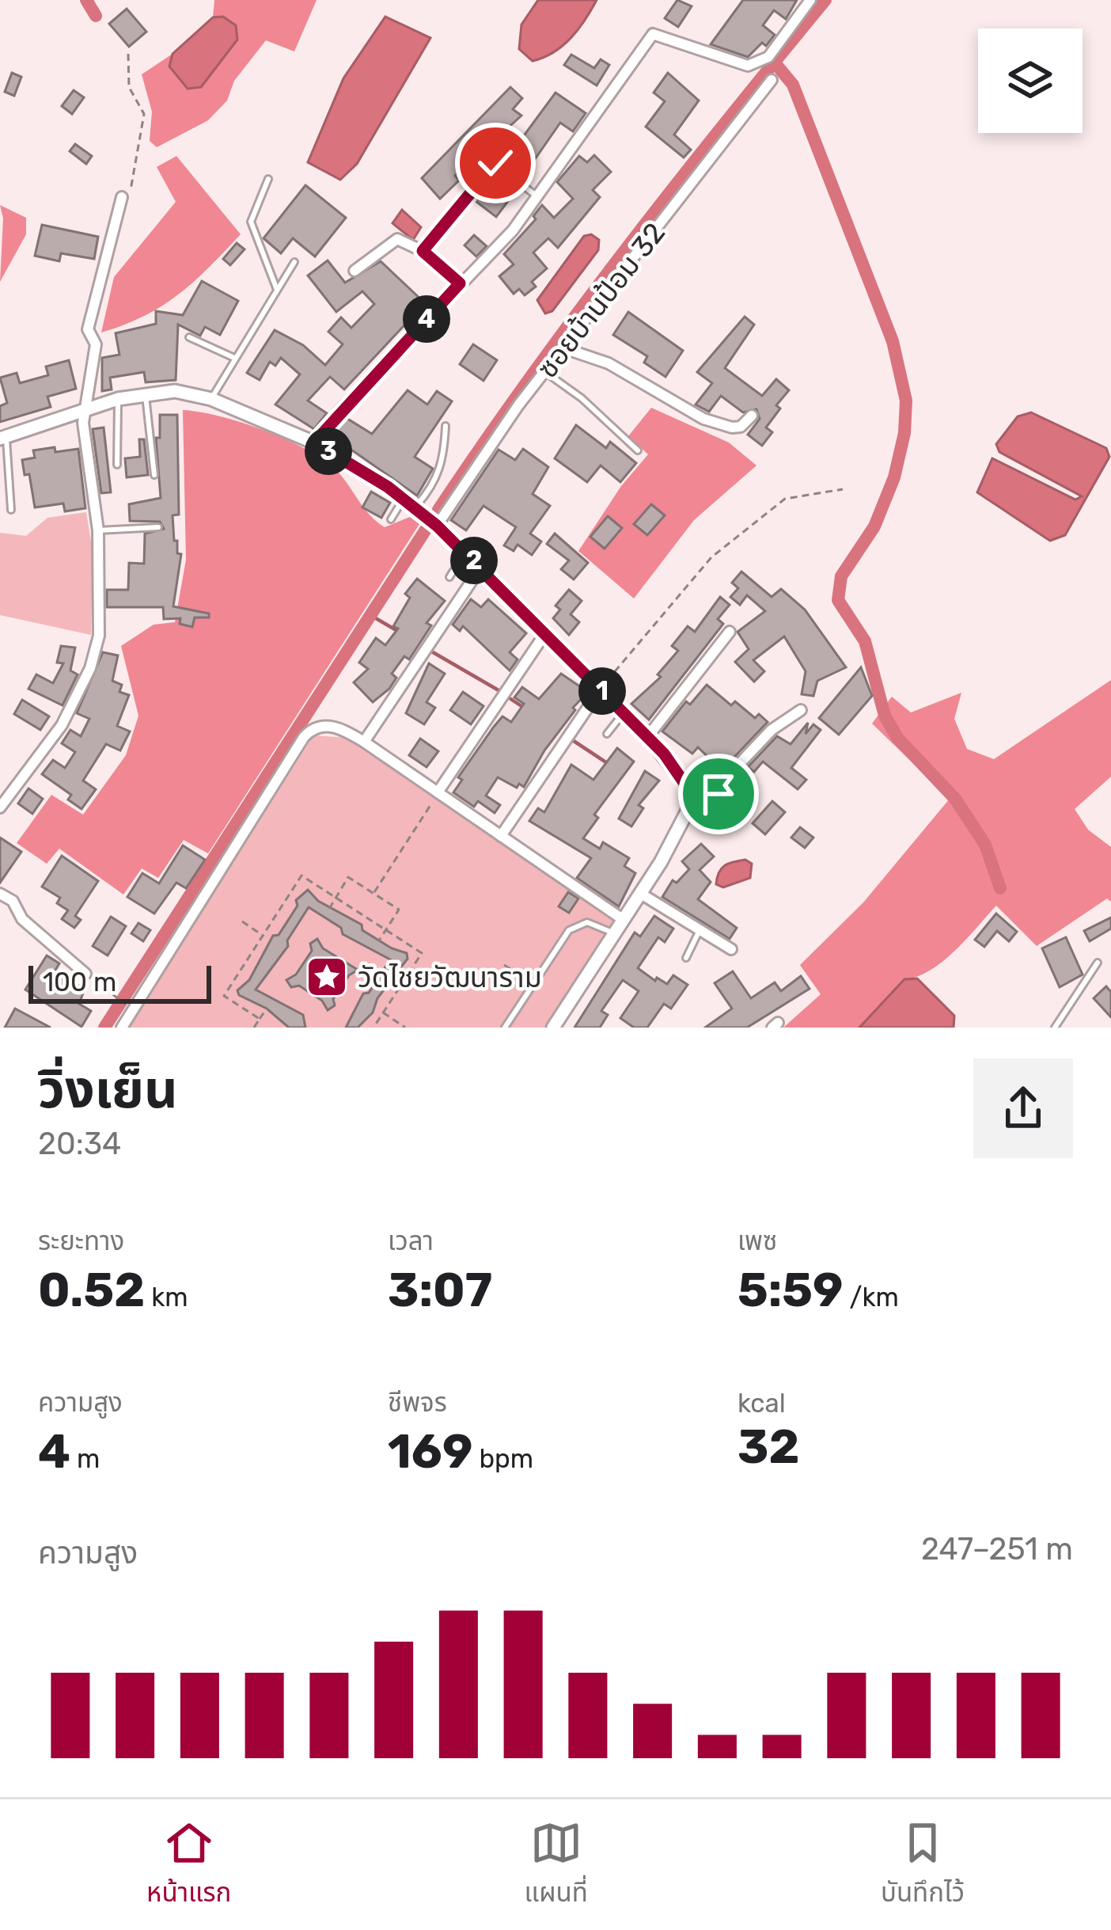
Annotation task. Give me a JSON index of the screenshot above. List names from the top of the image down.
{
  "streets": {
    "street": ["ซอยบ้านป้อม 32"]
  },
  "places": {
    "place": ["วัดไชยวัฒนาราม"]
  },
  "scale_bar": "100 m",
  "page": {
    "pins": [
      "4",
      "3",
      "2",
      "1"
    ],
    "scale": "100 m",
    "heading": ["วิ่งเย็น", "20:34"],
    "stats": [
      ["ระยะทาง", "0.52 km"],
      ["เวลา", "3:07"],
      ["เพซ", "5:59 /km"],
      ["ความสูง", "4 m"],
      ["ชีพจร", "169 bpm"],
      ["kcal", "32"]
    ],
    "chart": ["ความสูง", "247–251 m"],
    "tabs": ["หน้าแรก", "แผนที่", "บันทึกไว้"]
  }
}
